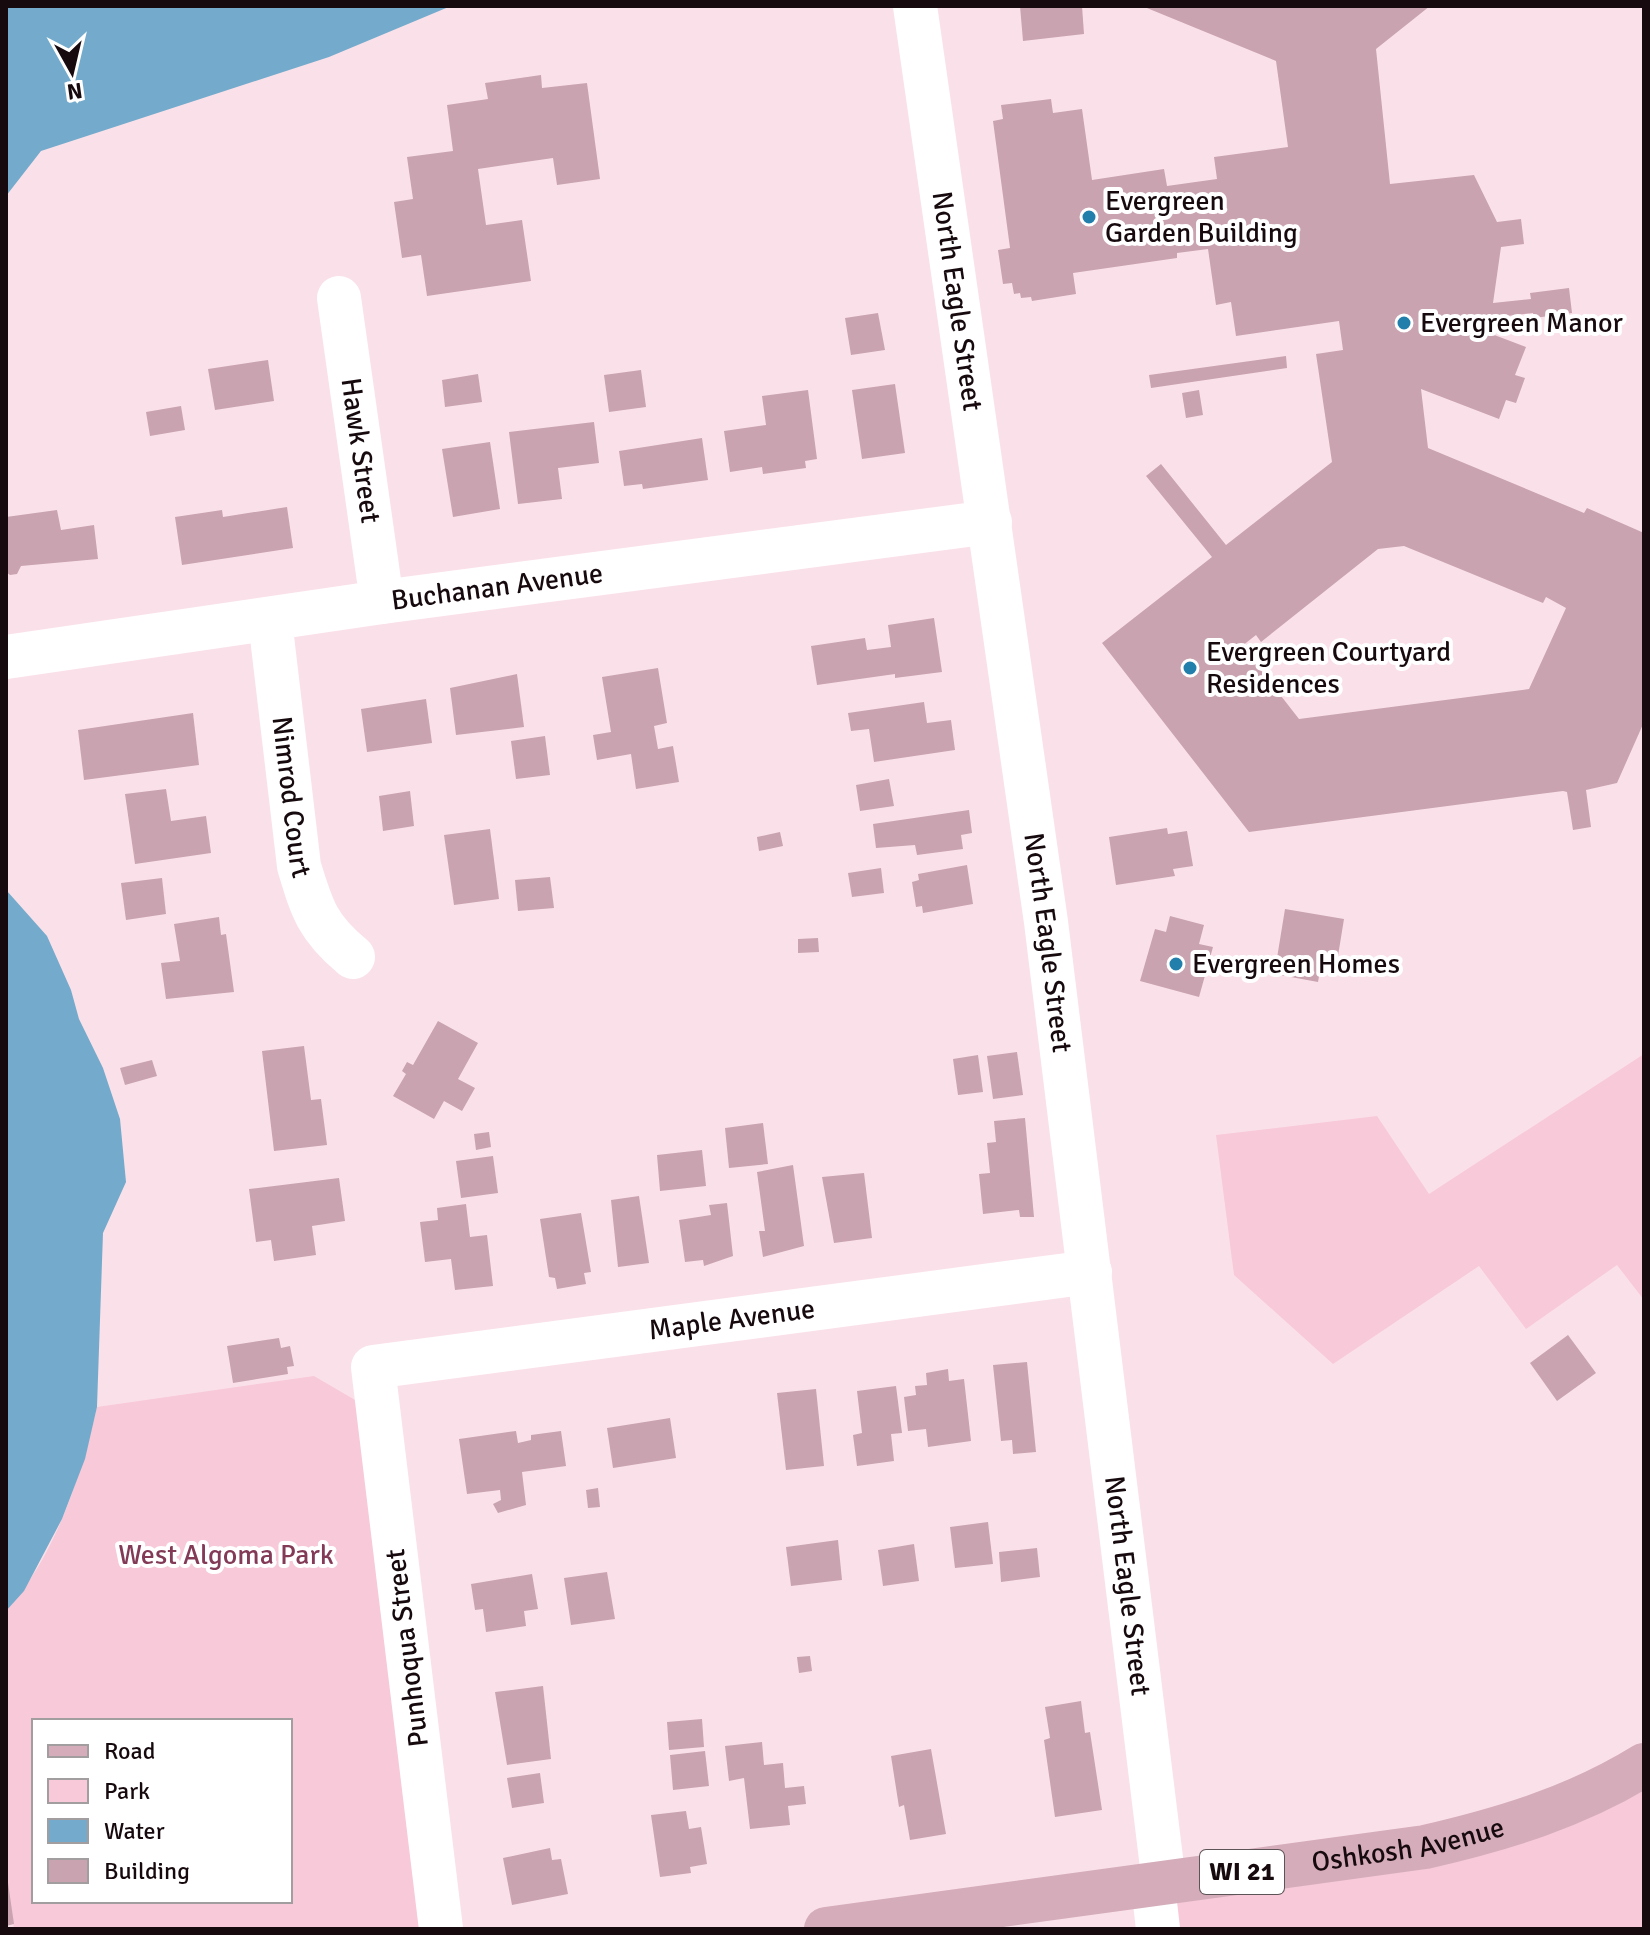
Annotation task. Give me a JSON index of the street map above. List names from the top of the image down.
{
  "streets": {
    "main road": ["Oshkosh Avenue", "WI 21"],
    "street": [
      "North Eagle Street",
      "Hawk Street",
      "Buchanan Avenue",
      "Nimrod Court",
      "Maple Avenue",
      "Punhoqua Street"
    ]
  },
  "crossings": [
    ["North Eagle Street", "Buchanan Avenue"],
    ["North Eagle Street", "Maple Avenue"],
    ["North Eagle Street", "Oshkosh Avenue"],
    ["Hawk Street", "Buchanan Avenue"],
    ["Buchanan Avenue", "Nimrod Court"],
    ["Maple Avenue", "Punhoqua Street"]
  ],
  "parks": ["West Algoma Park"],
  "places": [
    "Evergreen Garden Building",
    "Evergreen Manor",
    "Evergreen Courtyard Residences",
    "Evergreen Homes"
  ],
  "legend": [
    "Road",
    "Park",
    "Water",
    "Building"
  ],
  "north": "bottom"
}
